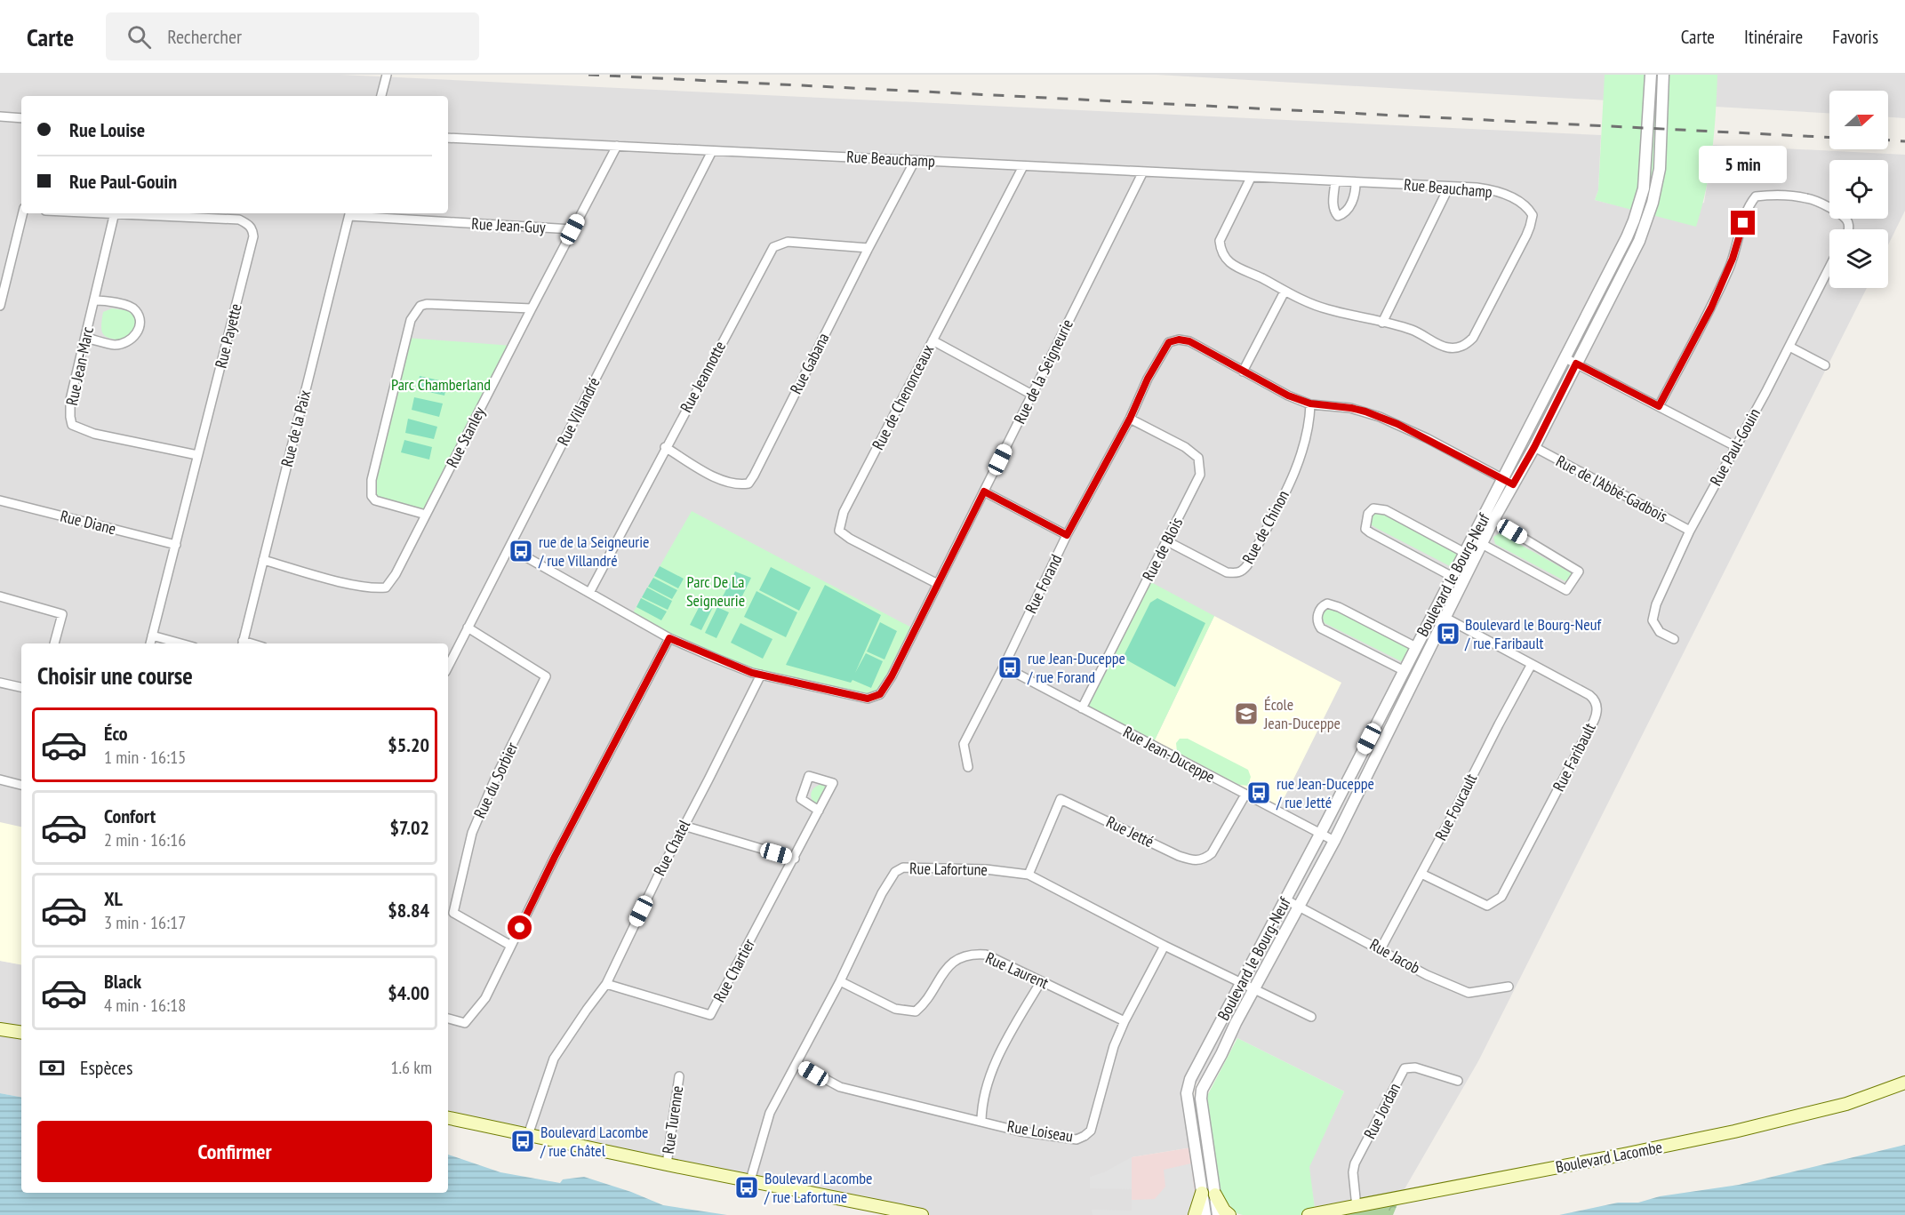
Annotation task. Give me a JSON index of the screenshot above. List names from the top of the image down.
{
  "streets": {
    "main road": ["Boulevard Lacombe"],
    "street": [
      "Rue Beauchamp",
      "Rue Jean-Guy",
      "Rue Payette",
      "Rue Gabana",
      "Rue Jean-Marc",
      "Rue de la Seigneurie",
      "Rue Jeannotte",
      "Rue de Chenonceaux",
      "Rue Villandré",
      "Rue de la Paix",
      "Rue Stanley",
      "Rue Paul-Gouin",
      "Rue de l'Abbé-Gadbois",
      "Rue Diane",
      "Rue de Chinon",
      "Rue de Blois",
      "Boulevard le Bourg-Neuf",
      "Rue Forand",
      "Rue Jean-Duceppe",
      "Rue Faribault",
      "Rue du Sorbier",
      "Rue Foucault",
      "Rue Jetté",
      "Rue Chatel",
      "Rue Lafortune",
      "Rue Jacob",
      "Rue Chartier",
      "Rue Laurent",
      "Rue Jordan",
      "Rue Turenne",
      "Rue Loiseau"
    ]
  },
  "crossings": [
    ["Rue Beauchamp", "Rue Gabana"],
    ["Rue Beauchamp", "Rue de la Seigneurie"],
    ["Rue Beauchamp", "Rue de Chenonceaux"],
    ["Rue Beauchamp", "Rue Villandré"],
    ["Rue Beauchamp", "Rue Stanley"],
    ["Rue Jean-Guy", "Rue de la Paix"],
    ["Rue Jean-Guy", "Rue Stanley"],
    ["Rue Payette", "Rue Jean-Marc"],
    ["Rue Payette", "Rue Diane"],
    ["Rue Gabana", "Rue Jeannotte"],
    ["Rue de la Seigneurie", "Rue Jeannotte"],
    ["Rue de la Seigneurie", "Rue de Chenonceaux"],
    ["Rue de la Seigneurie", "Rue Villandré"],
    ["Rue de la Seigneurie", "Rue Chatel"],
    ["Rue Villandré", "Rue du Sorbier"],
    ["Rue de la Paix", "Rue Stanley"],
    ["Rue Paul-Gouin", "Rue de l'Abbé-Gadbois"],
    ["Rue de l'Abbé-Gadbois", "Boulevard le Bourg-Neuf"],
    ["Rue de Chinon", "Rue de Blois"],
    ["Rue de Chinon", "Rue Forand"],
    ["Rue de Blois", "Rue Forand"],
    ["Rue de Blois", "Rue Jean-Duceppe"],
    ["Boulevard le Bourg-Neuf", "Rue Forand"],
    ["Boulevard le Bourg-Neuf", "Rue Jean-Duceppe"],
    ["Boulevard le Bourg-Neuf", "Rue Faribault"],
    ["Boulevard le Bourg-Neuf", "Rue Lafortune"],
    ["Boulevard le Bourg-Neuf", "Rue Jacob"],
    ["Rue Forand", "Rue Jean-Duceppe"],
    ["Rue Jean-Duceppe", "Rue Jetté"],
    ["Rue Faribault", "Rue Foucault"],
    ["Rue Foucault", "Rue Jacob"],
    ["Rue Jetté", "Rue Lafortune"],
    ["Rue Chatel", "Rue Chartier"],
    ["Rue Lafortune", "Rue Laurent"],
    ["Rue Lafortune", "Rue Loiseau"],
    ["Rue Laurent", "Rue Loiseau"],
    ["Rue Jordan", "Boulevard Lacombe"]
  ],
  "parks": ["Parc Chamberland", "Parc De La Seigneurie"],
  "places": {
    "bus stop": [
      "rue de la Seigneurie / rue Villandré",
      "Boulevard le Bourg-Neuf / rue Faribault",
      "rue Jean-Duceppe / rue Forand",
      "rue Jean-Duceppe / rue Jetté",
      "Boulevard Lacombe / rue Châtel",
      "Boulevard Lacombe / rue Lafortune"
    ],
    "school or university": ["École Jean-Duceppe"]
  },
  "north": "right",
  "page": {
    "header": "Carte",
    "search": "Rechercher",
    "nav": ["Carte", "Itinéraire", "Favoris"],
    "banner": ["Rue Louise", "Rue Paul-Gouin"],
    "bubble": "5 min",
    "heading": "Choisir une course",
    "list": [
      {
        "name": "Éco",
        "note": "1 min · 16:15",
        "value": "$5.20"
      },
      {
        "name": "Confort",
        "note": "2 min · 16:16",
        "value": "$7.02"
      },
      {
        "name": "XL",
        "note": "3 min · 16:17",
        "value": "$8.84"
      },
      {
        "name": "Black",
        "note": "4 min · 16:18",
        "value": "$4.00"
      }
    ],
    "pay": ["Espèces", "1.6 km"],
    "buttons": "Confirmer"
  }
}
